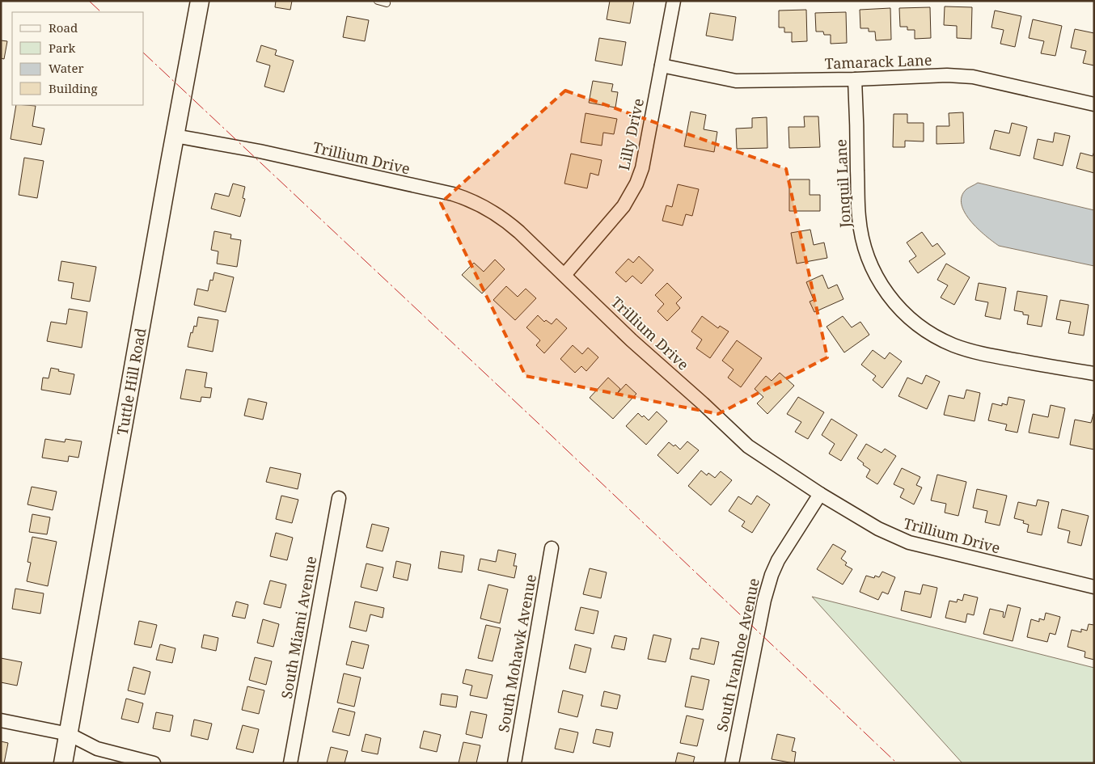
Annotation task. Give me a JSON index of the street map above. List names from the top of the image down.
{
  "streets": {
    "main road": ["Tuttle Hill Road"],
    "street": [
      "Tamarack Lane",
      "Lilly Drive",
      "Trillium Drive",
      "Jonquil Lane",
      "South Miami Avenue",
      "South Mohawk Avenue",
      "South Ivanhoe Avenue"
    ]
  },
  "crossings": [
    ["Tamarack Lane", "Lilly Drive"],
    ["Tamarack Lane", "Jonquil Lane"],
    ["Lilly Drive", "Trillium Drive"],
    ["Trillium Drive", "Tuttle Hill Road"],
    ["Trillium Drive", "South Ivanhoe Avenue"]
  ],
  "legend": [
    "Road",
    "Park",
    "Water",
    "Building"
  ]
}
